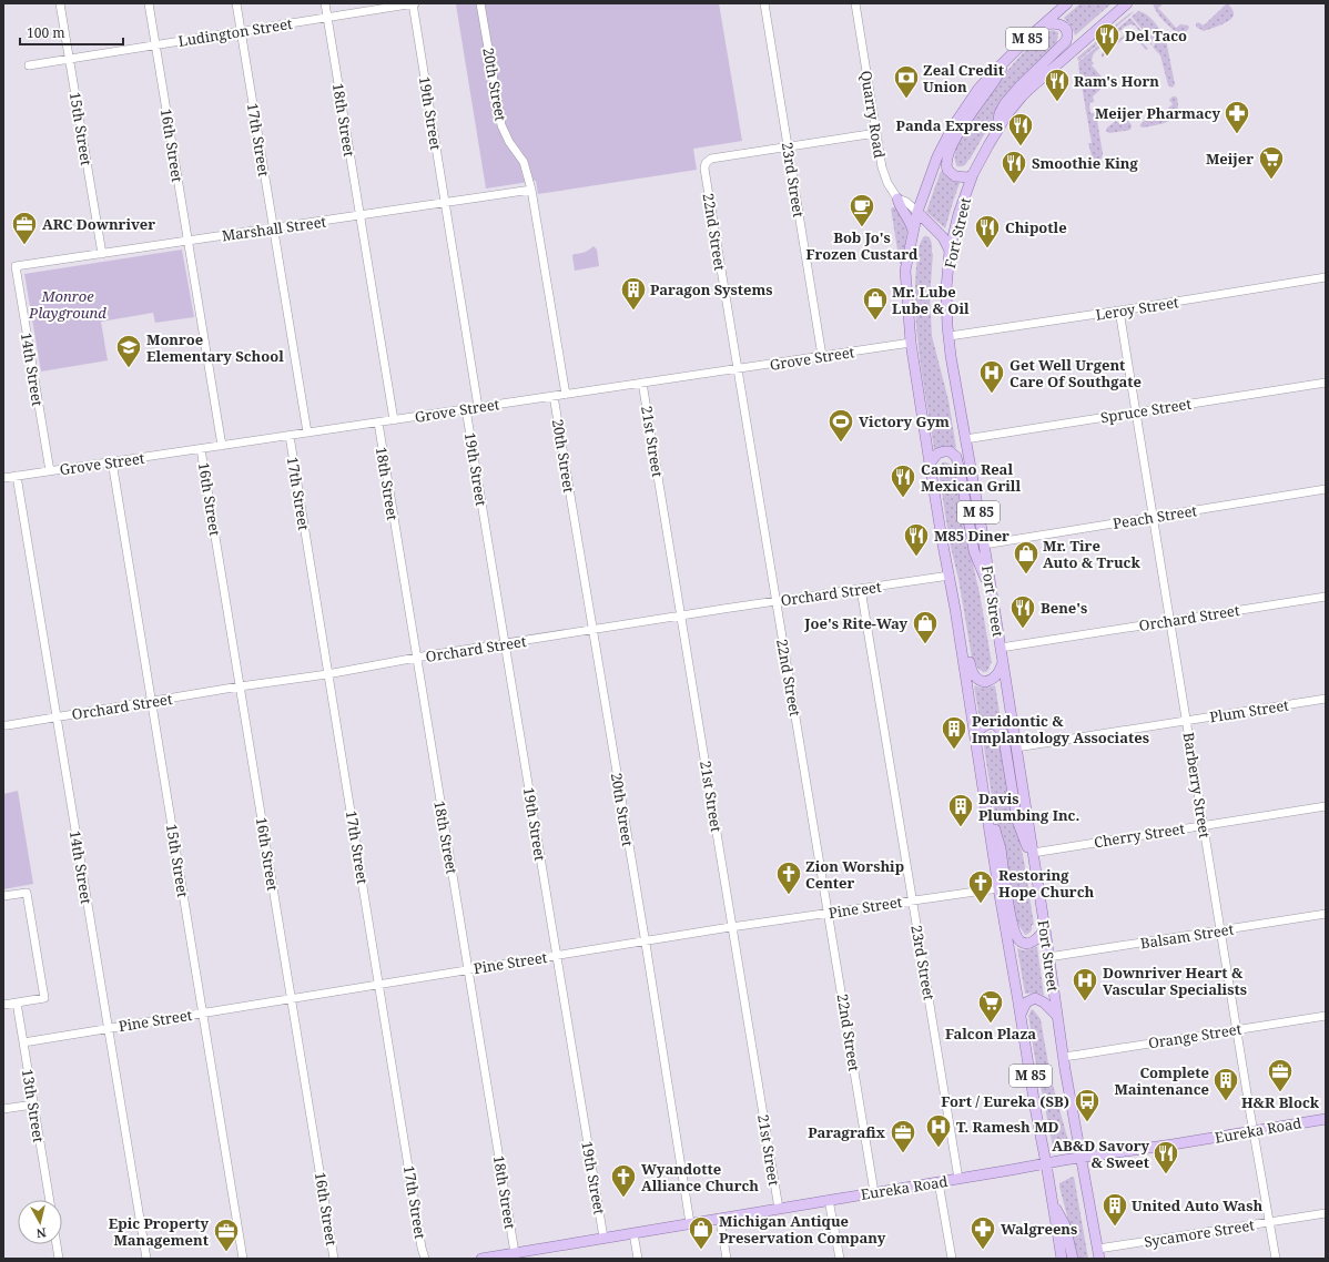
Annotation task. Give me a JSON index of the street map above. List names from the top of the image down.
{
  "streets": {
    "main road": ["M 85", "Fort Street", "Eureka Road"],
    "street": [
      "Ludington Street",
      "20th Street",
      "19th Street",
      "Quarry Road",
      "18th Street",
      "15th Street",
      "17th Street",
      "16th Street",
      "23rd Street",
      "Marshall Street",
      "22nd Street",
      "Leroy Street",
      "Grove Street",
      "14th Street",
      "Spruce Street",
      "21st Street",
      "Peach Street",
      "Orchard Street",
      "Plum Street",
      "Barberry Street",
      "Cherry Street",
      "Pine Street",
      "Balsam Street",
      "Orange Street",
      "13th Street",
      "Sycamore Street"
    ]
  },
  "crossings": [
    ["Ludington Street", "19th Street"],
    ["Ludington Street", "18th Street"],
    ["Ludington Street", "15th Street"],
    ["Ludington Street", "17th Street"],
    ["Ludington Street", "16th Street"],
    ["M 85", "Quarry Road"],
    ["M 85", "Grove Street"],
    ["M 85", "Orchard Street"],
    ["M 85", "Pine Street"],
    ["M 85", "Eureka Road"],
    ["20th Street", "Marshall Street"],
    ["20th Street", "Grove Street"],
    ["20th Street", "Orchard Street"],
    ["20th Street", "Pine Street"],
    ["20th Street", "Eureka Road"],
    ["19th Street", "Marshall Street"],
    ["19th Street", "Grove Street"],
    ["19th Street", "Orchard Street"],
    ["19th Street", "Pine Street"],
    ["19th Street", "Eureka Road"],
    ["18th Street", "Marshall Street"],
    ["18th Street", "Grove Street"],
    ["18th Street", "Orchard Street"],
    ["18th Street", "Pine Street"],
    ["18th Street", "Eureka Road"],
    ["15th Street", "Marshall Street"],
    ["15th Street", "Grove Street"],
    ["15th Street", "Orchard Street"],
    ["15th Street", "Pine Street"],
    ["17th Street", "Marshall Street"],
    ["17th Street", "Grove Street"],
    ["17th Street", "Orchard Street"],
    ["17th Street", "Pine Street"],
    ["16th Street", "Marshall Street"],
    ["16th Street", "Grove Street"],
    ["16th Street", "Orchard Street"],
    ["16th Street", "Pine Street"],
    ["23rd Street", "22nd Street"],
    ["23rd Street", "Grove Street"],
    ["23rd Street", "Orchard Street"],
    ["23rd Street", "Pine Street"],
    ["23rd Street", "Eureka Road"],
    ["Marshall Street", "14th Street"],
    ["22nd Street", "Grove Street"],
    ["22nd Street", "Orchard Street"],
    ["22nd Street", "Pine Street"],
    ["22nd Street", "Eureka Road"],
    ["Fort Street", "Leroy Street"],
    ["Fort Street", "Spruce Street"],
    ["Fort Street", "Peach Street"],
    ["Fort Street", "Orchard Street"],
    ["Fort Street", "Plum Street"],
    ["Fort Street", "Cherry Street"],
    ["Fort Street", "Balsam Street"],
    ["Fort Street", "Orange Street"],
    ["Fort Street", "Eureka Road"],
    ["Fort Street", "Sycamore Street"],
    ["Leroy Street", "Barberry Street"],
    ["Grove Street", "14th Street"],
    ["Grove Street", "21st Street"],
    ["14th Street", "Orchard Street"],
    ["14th Street", "Pine Street"],
    ["Spruce Street", "Barberry Street"],
    ["21st Street", "Orchard Street"],
    ["21st Street", "Pine Street"],
    ["21st Street", "Eureka Road"],
    ["Peach Street", "Barberry Street"],
    ["Orchard Street", "Barberry Street"],
    ["Plum Street", "Barberry Street"],
    ["Barberry Street", "Cherry Street"],
    ["Barberry Street", "Balsam Street"],
    ["Barberry Street", "Orange Street"],
    ["Barberry Street", "Eureka Road"],
    ["Barberry Street", "Sycamore Street"],
    ["Pine Street", "13th Street"]
  ],
  "parks": ["Monroe Playground"],
  "places": {
    "restaurant": [
      "Del Taco",
      "Ram's Horn",
      "Panda Express",
      "Smoothie King",
      "Chipotle",
      "Camino Real Mexican Grill",
      "M85 Diner",
      "Bene's",
      "AB&D Savory & Sweet"
    ],
    "bank": ["Zeal Credit Union"],
    "pharmacy": ["Meijer Pharmacy", "Walgreens"],
    "supermarket": ["Meijer", "Falcon Plaza"],
    "cafe": ["Bob Jo's Frozen Custard"],
    "office": [
      "ARC Downriver",
      "H&R Block",
      "Paragrafix",
      "Epic Property Management"
    ],
    "building": [
      "Paragon Systems",
      "Peridontic & Implantology Associates",
      "Davis Plumbing Inc.",
      "Complete Maintenance",
      "United Auto Wash"
    ],
    "shop": [
      "Mr. Lube Lube & Oil",
      "Mr. Tire Auto & Truck",
      "Joe's Rite-Way",
      "Michigan Antique Preservation Company"
    ],
    "school or university": ["Monroe Elementary School"],
    "hospital": ["Get Well Urgent Care Of Southgate", "Downriver Heart & Vascular Specialists", "T. Ramesh MD"],
    "sports": ["Victory Gym"],
    "church": ["Zion Worship Center", "Restoring Hope Church", "Wyandotte Alliance Church"],
    "bus stop": ["Fort / Eureka (SB)"]
  },
  "scale_bar": "100 m",
  "north": "bottom"
}
